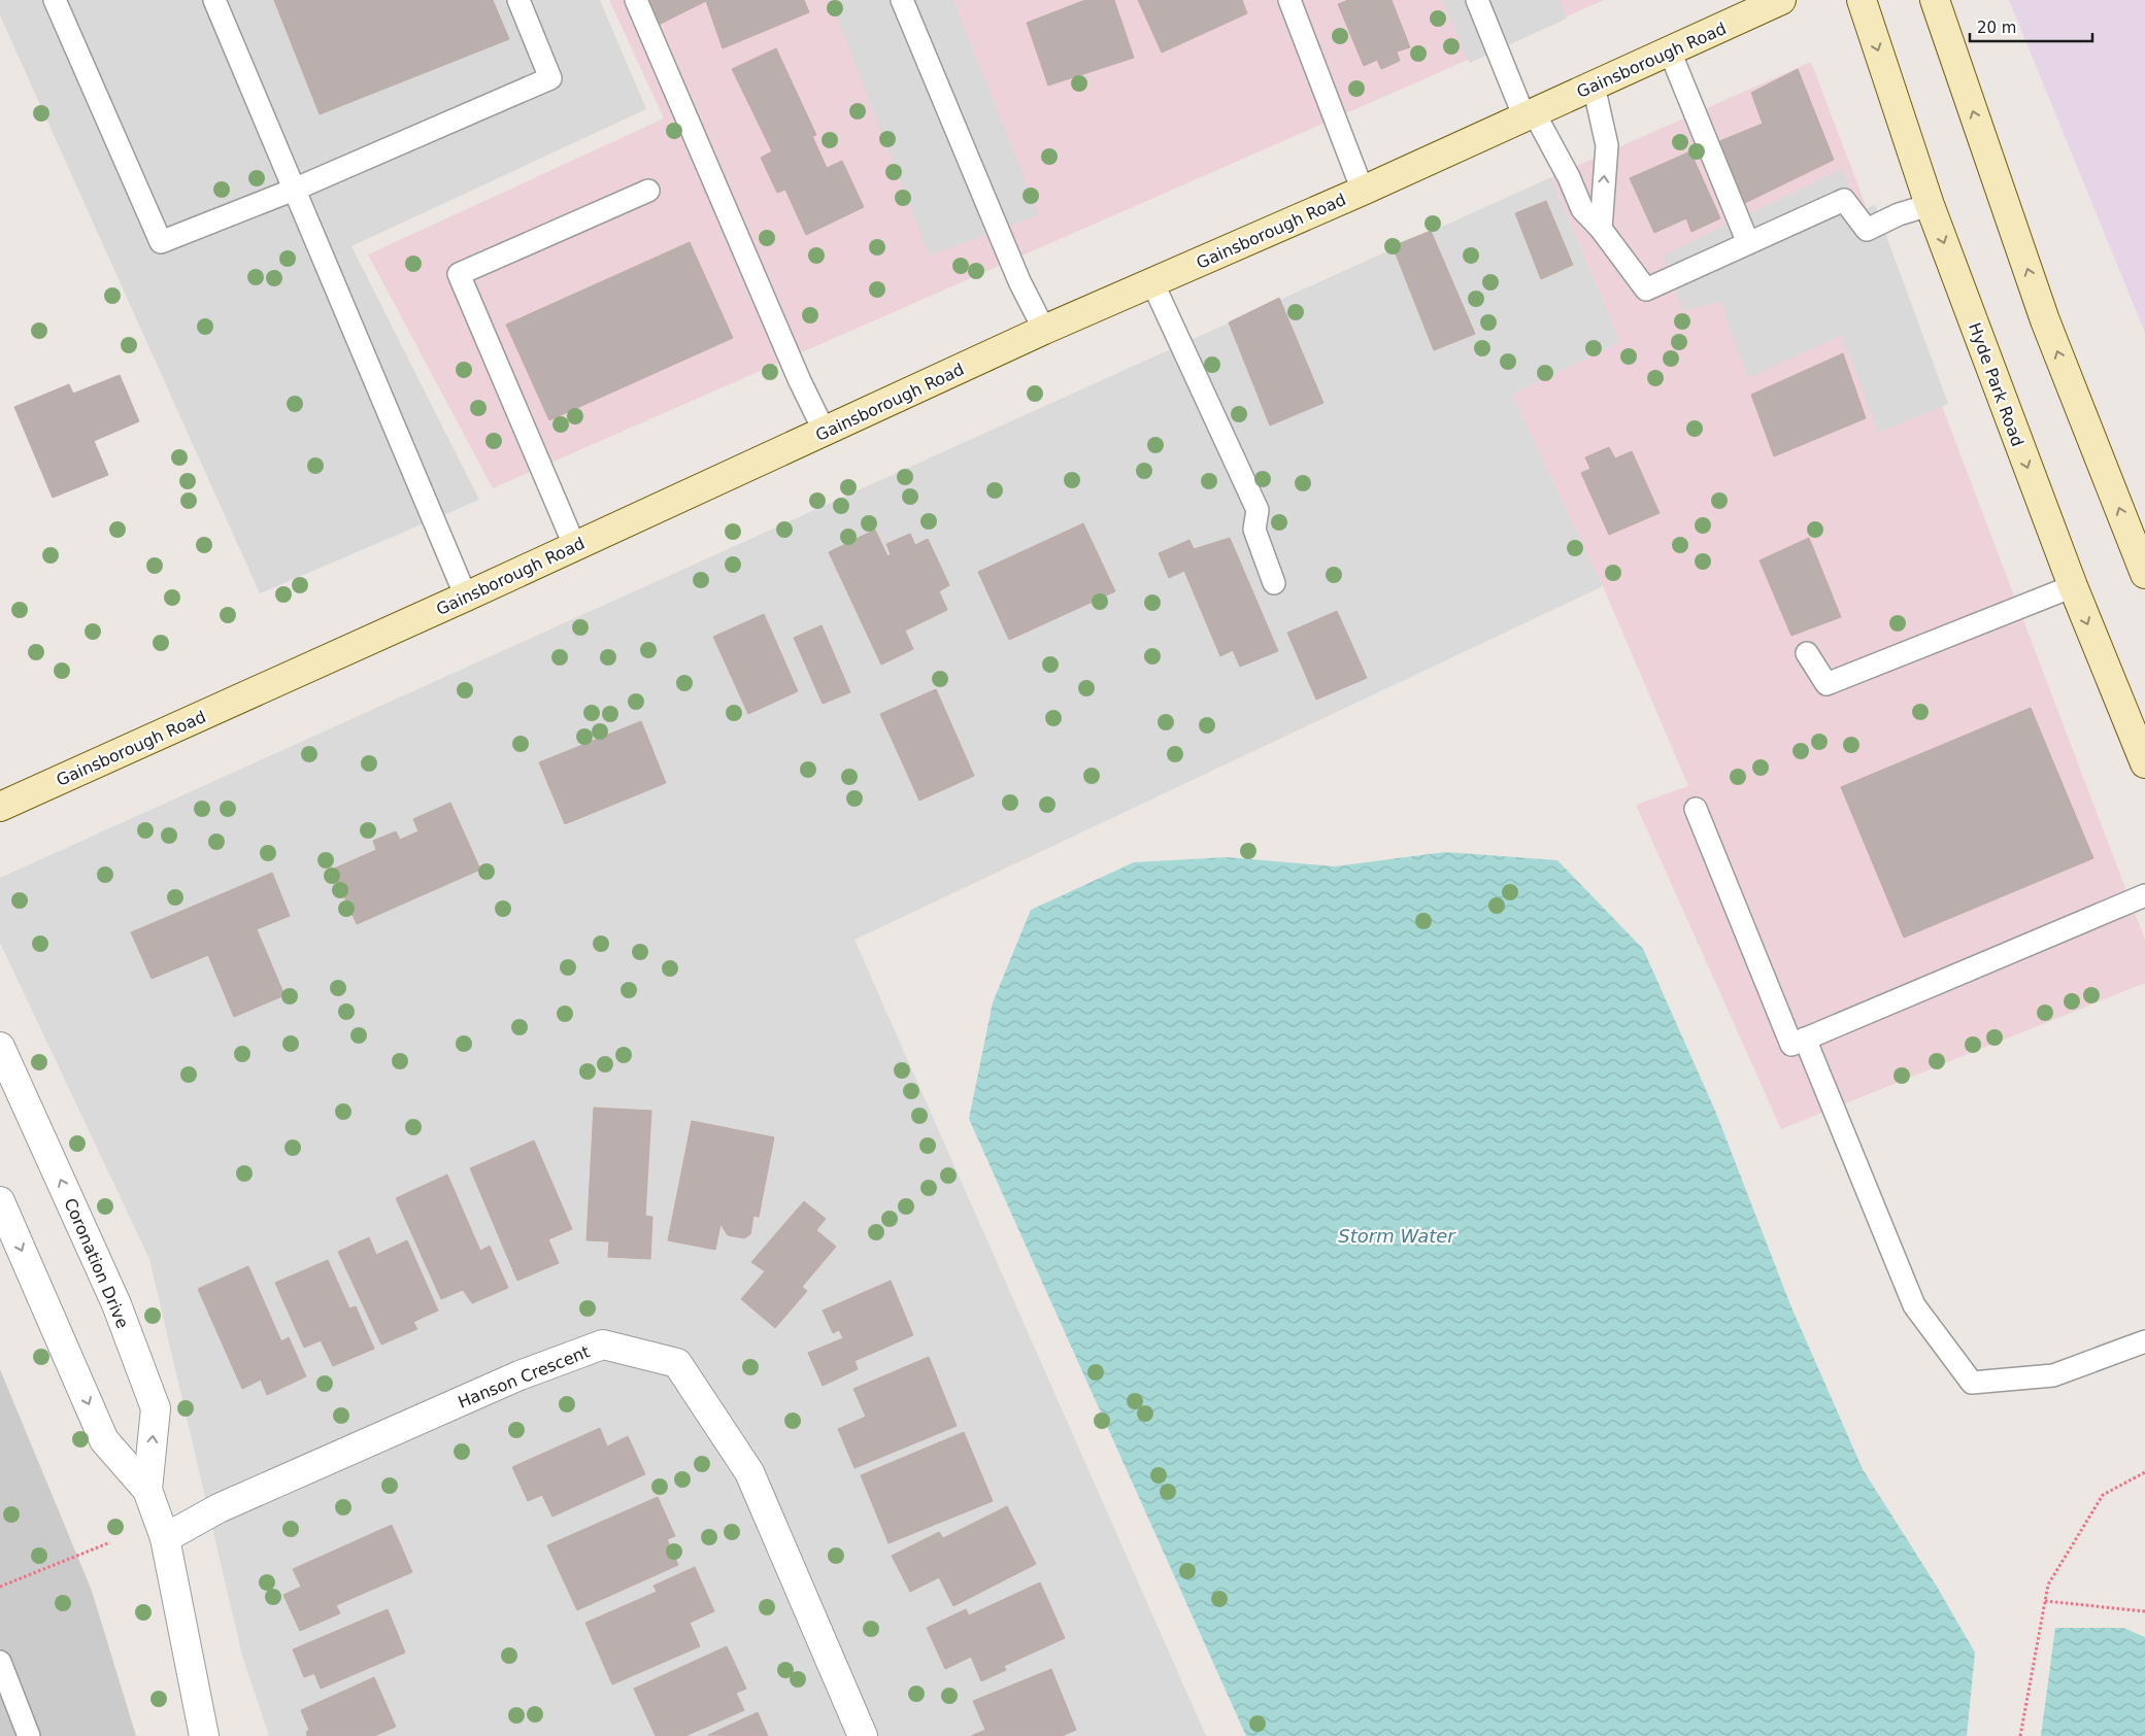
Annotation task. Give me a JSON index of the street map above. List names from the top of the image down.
{
  "streets": {
    "main road": ["Gainsborough Road", "Hyde Park Road"],
    "street": ["Coronation Drive", "Hanson Crescent"]
  },
  "crossings": [
    ["Coronation Drive", "Hanson Crescent"]
  ],
  "water": ["Storm Water"],
  "scale_bar": "20 m"
}
